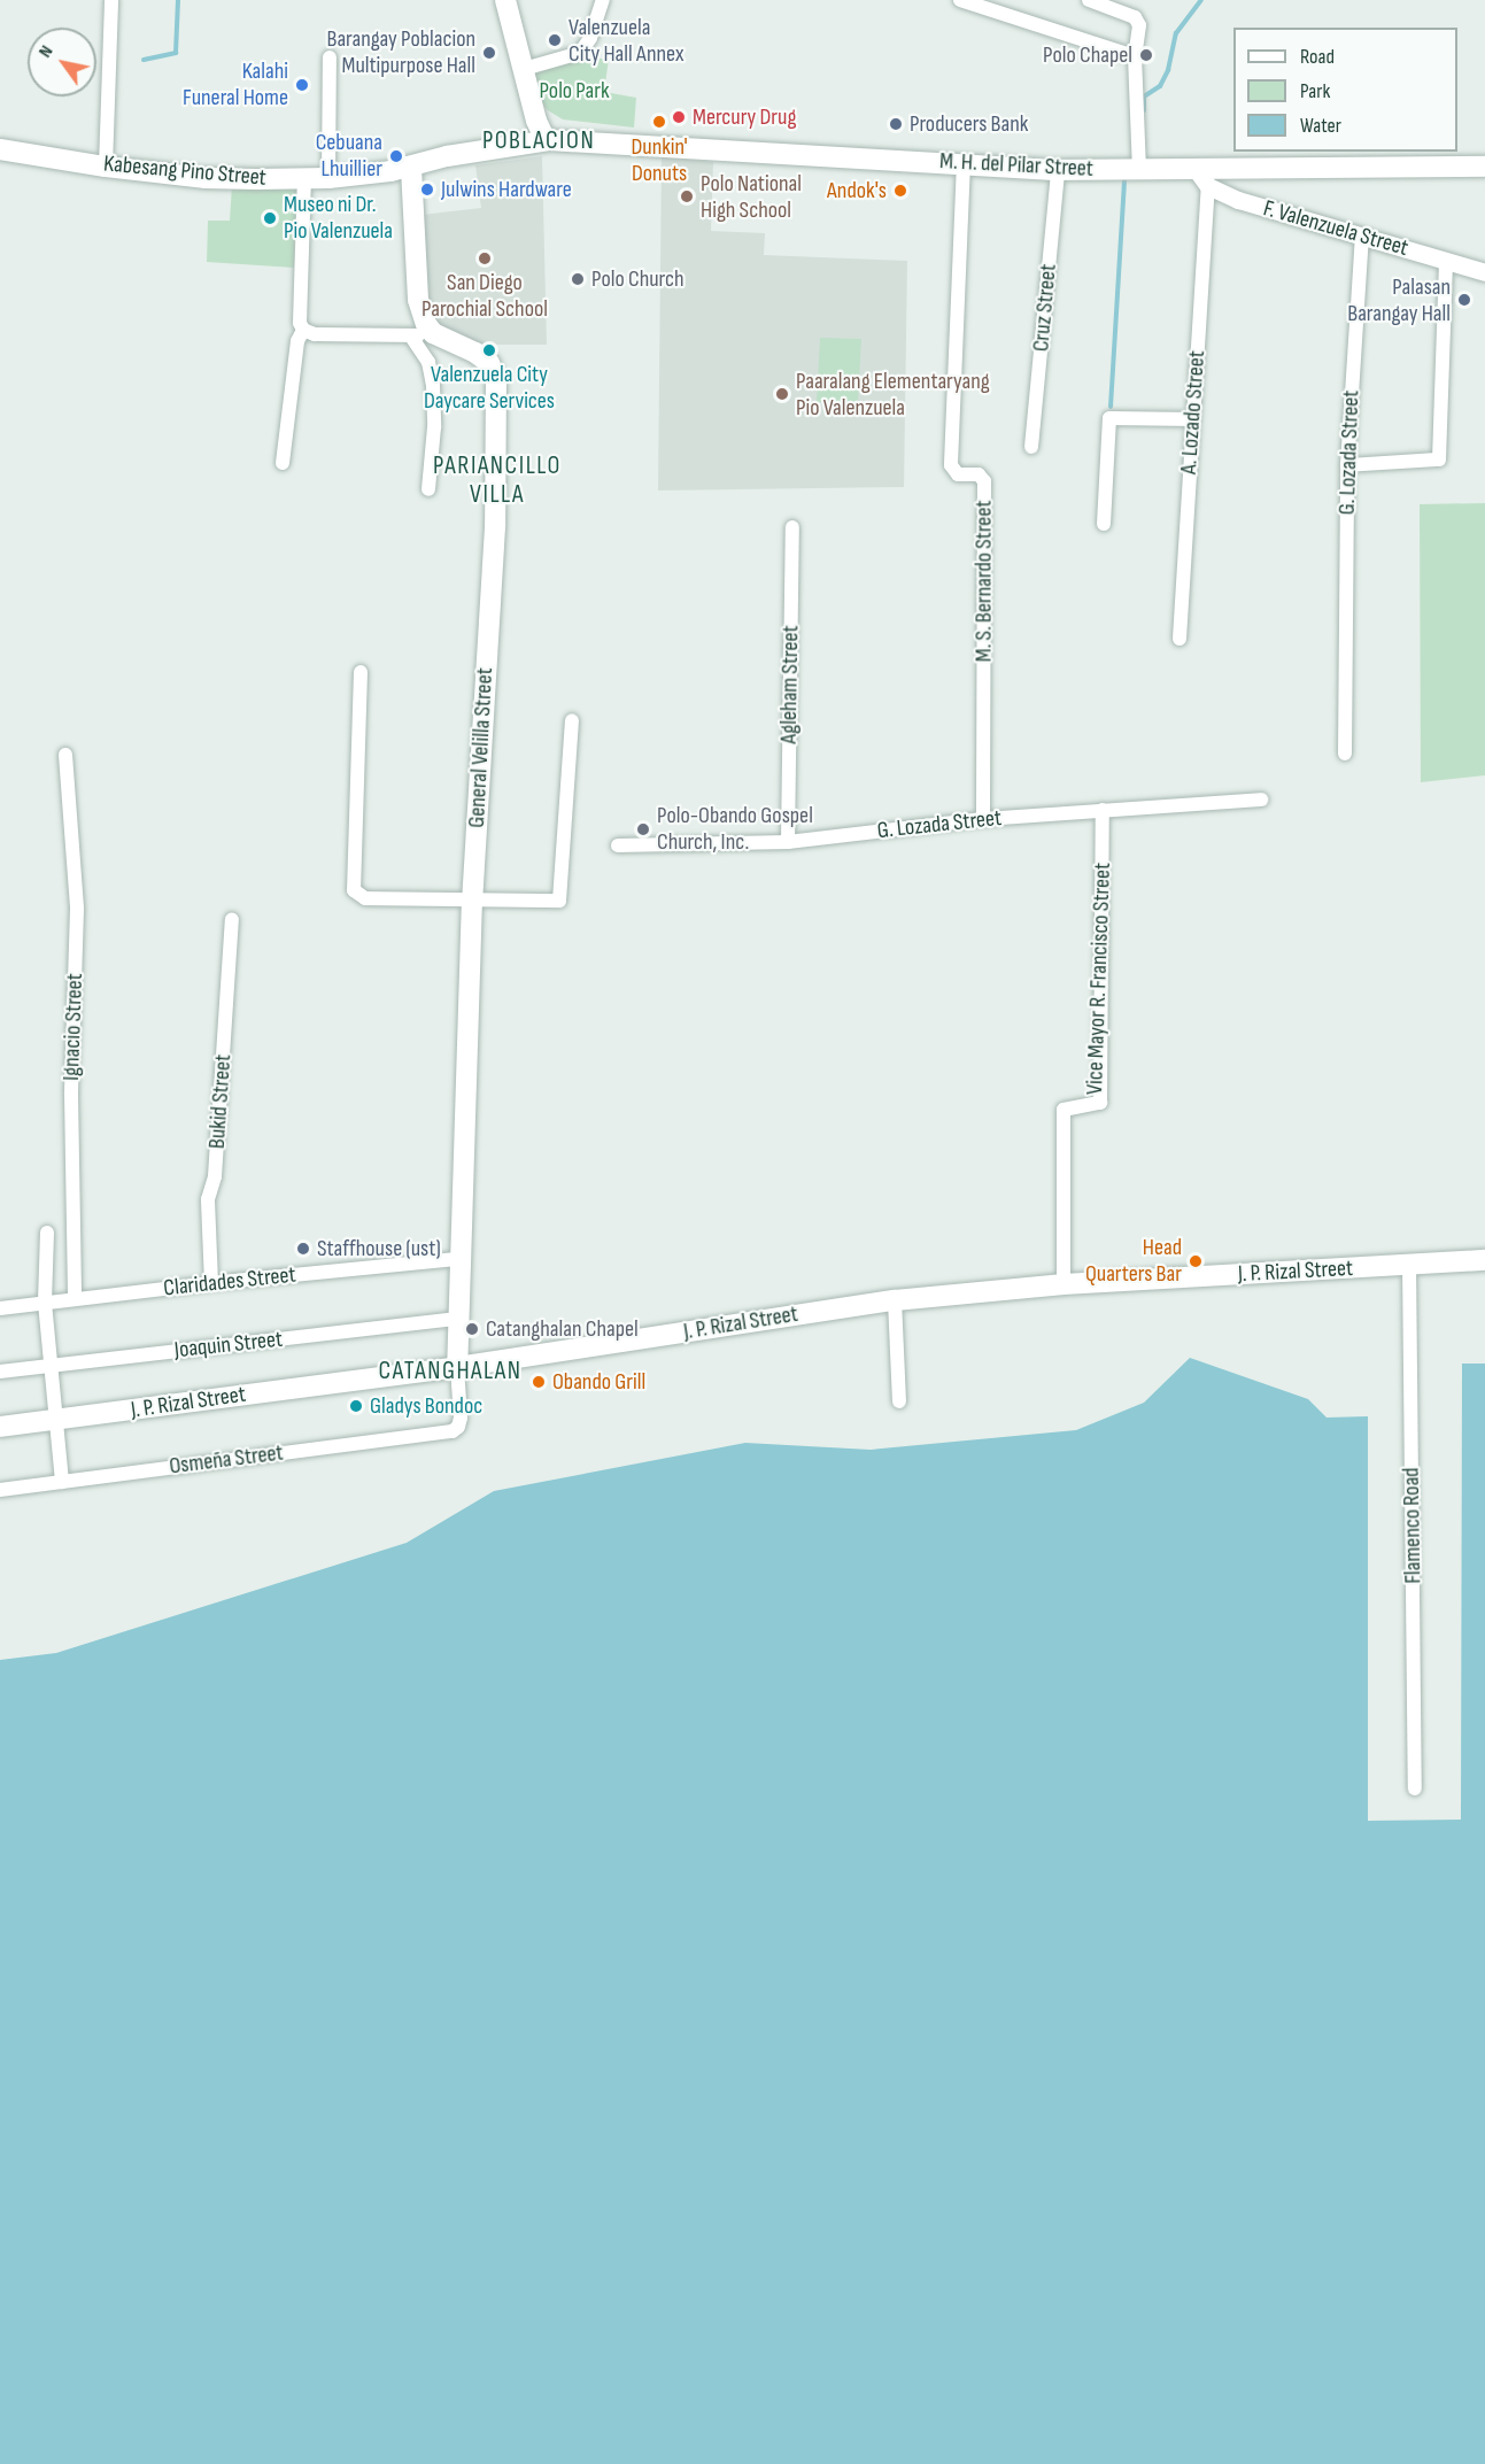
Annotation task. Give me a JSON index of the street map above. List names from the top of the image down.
{
  "streets": {
    "main road": [
      "M. H. del Pilar Street",
      "Kabesang Pino Street",
      "General Velilla Street",
      "J. P. Rizal Street"
    ],
    "street": [
      "F. Valenzuela Street",
      "Cruz Street",
      "A. Lozado Street",
      "G. Lozada Street",
      "M. S. Bernardo Street",
      "Agleham Street",
      "Vice Mayor R. Francisco Street",
      "Ignacio Street",
      "Bukid Street",
      "Claridades Street",
      "Joaquin Street",
      "Osmeña Street",
      "Flamenco Road"
    ]
  },
  "crossings": [
    ["M. H. del Pilar Street", "Kabesang Pino Street"],
    ["M. H. del Pilar Street", "F. Valenzuela Street"],
    ["M. H. del Pilar Street", "Cruz Street"],
    ["M. H. del Pilar Street", "M. S. Bernardo Street"],
    ["F. Valenzuela Street", "A. Lozado Street"],
    ["F. Valenzuela Street", "G. Lozada Street"],
    ["G. Lozada Street", "M. S. Bernardo Street"],
    ["G. Lozada Street", "Agleham Street"],
    ["G. Lozada Street", "Vice Mayor R. Francisco Street"],
    ["General Velilla Street", "J. P. Rizal Street"],
    ["General Velilla Street", "Claridades Street"],
    ["General Velilla Street", "Joaquin Street"],
    ["General Velilla Street", "Osmeña Street"],
    ["Vice Mayor R. Francisco Street", "J. P. Rizal Street"],
    ["Ignacio Street", "Claridades Street"],
    ["Bukid Street", "Claridades Street"],
    ["J. P. Rizal Street", "Osmeña Street"],
    ["J. P. Rizal Street", "Flamenco Road"]
  ],
  "districts": ["POBLACION", "PARIANCILLO VILLA", "CATANGHALAN"],
  "parks": ["Polo Park"],
  "places": [
    "Valenzuela City Hall Annex",
    "Barangay Poblacion Multipurpose Hall",
    "Polo Chapel",
    "Kalahi Funeral Home",
    "Mercury Drug",
    "Dunkin' Donuts",
    "Producers Bank",
    "Cebuana Lhuillier",
    "Julwins Hardware",
    "Andok's",
    "Polo National High School",
    "Museo ni Dr. Pio Valenzuela",
    "San Diego Parochial School",
    "Polo Church",
    "Palasan Barangay Hall",
    "Valenzuela City Daycare Services",
    "Paaralang Elementaryang Pio Valenzuela",
    "Polo-Obando Gospel Church, Inc.",
    "Staffhouse (ust)",
    "Head Quarters Bar",
    "Catanghalan Chapel",
    "Obando Grill",
    "Gladys Bondoc"
  ],
  "legend": ["Road", "Park", "Water"],
  "north": "top left"
}
